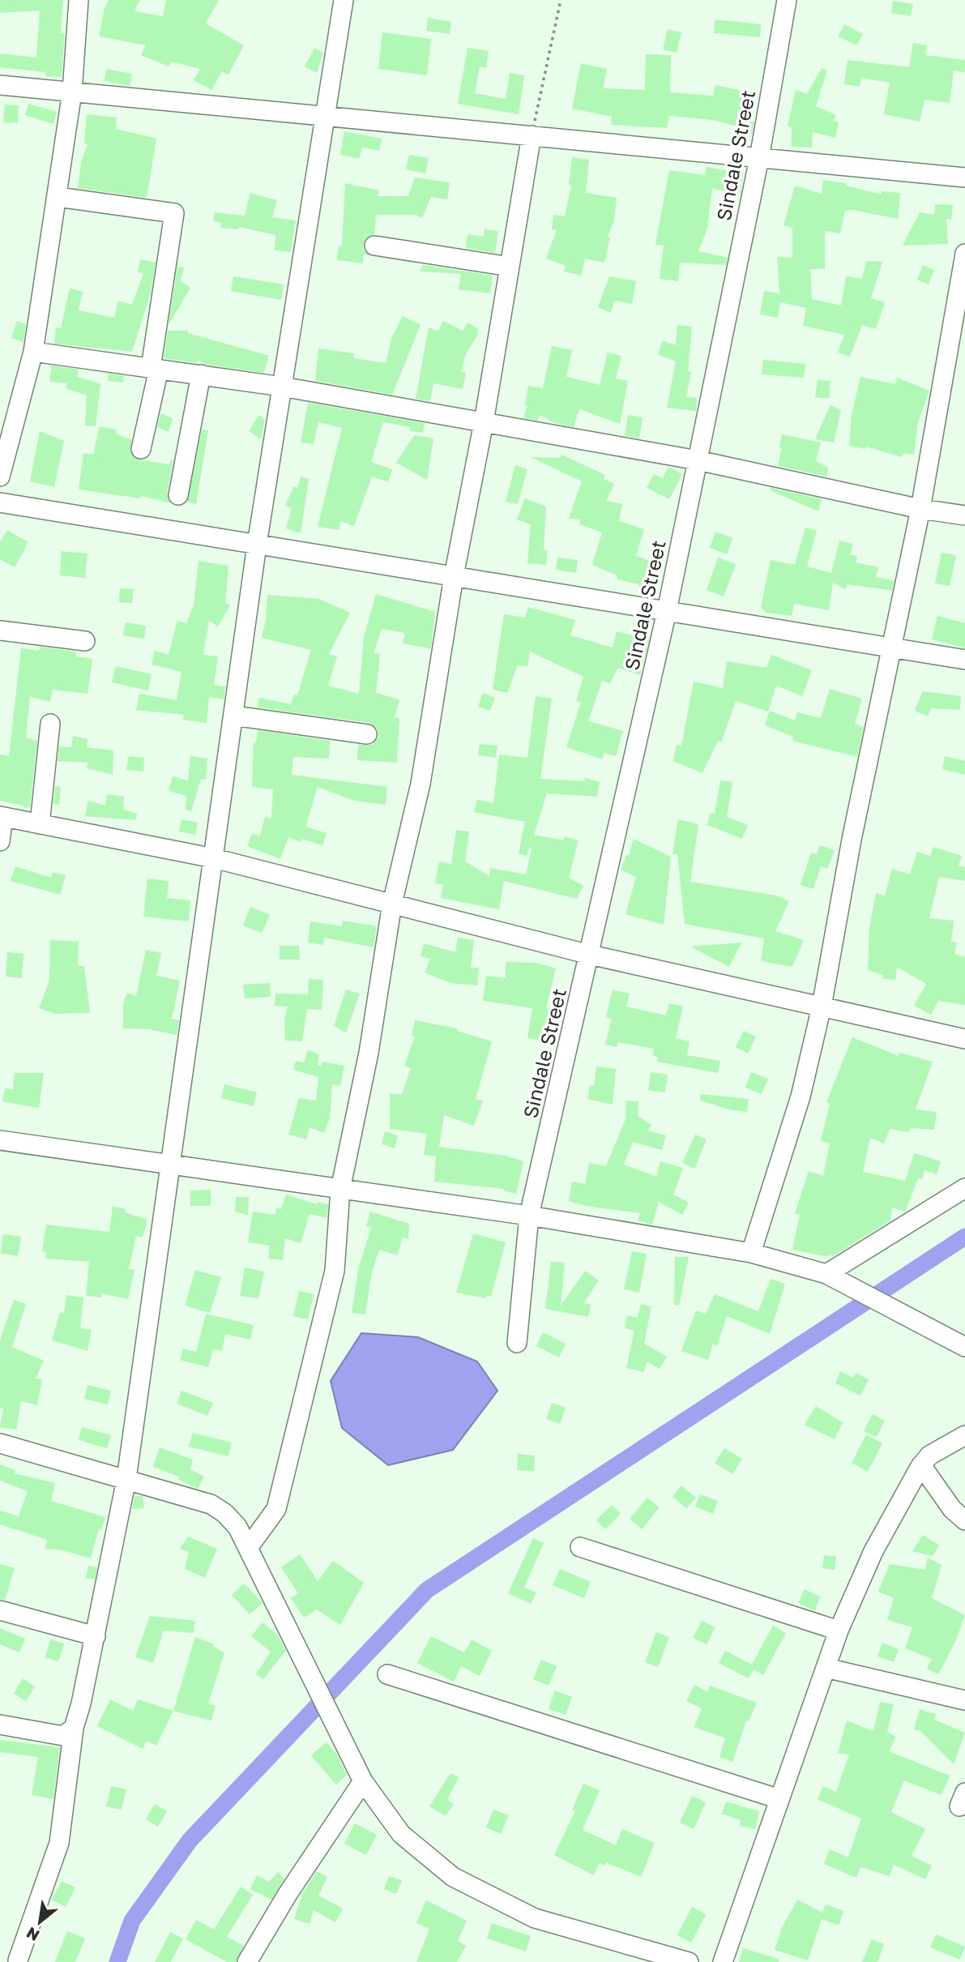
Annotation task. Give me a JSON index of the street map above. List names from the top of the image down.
{
  "streets": {
    "street": ["Sindale Street"]
  },
  "north": "bottom left"
}
